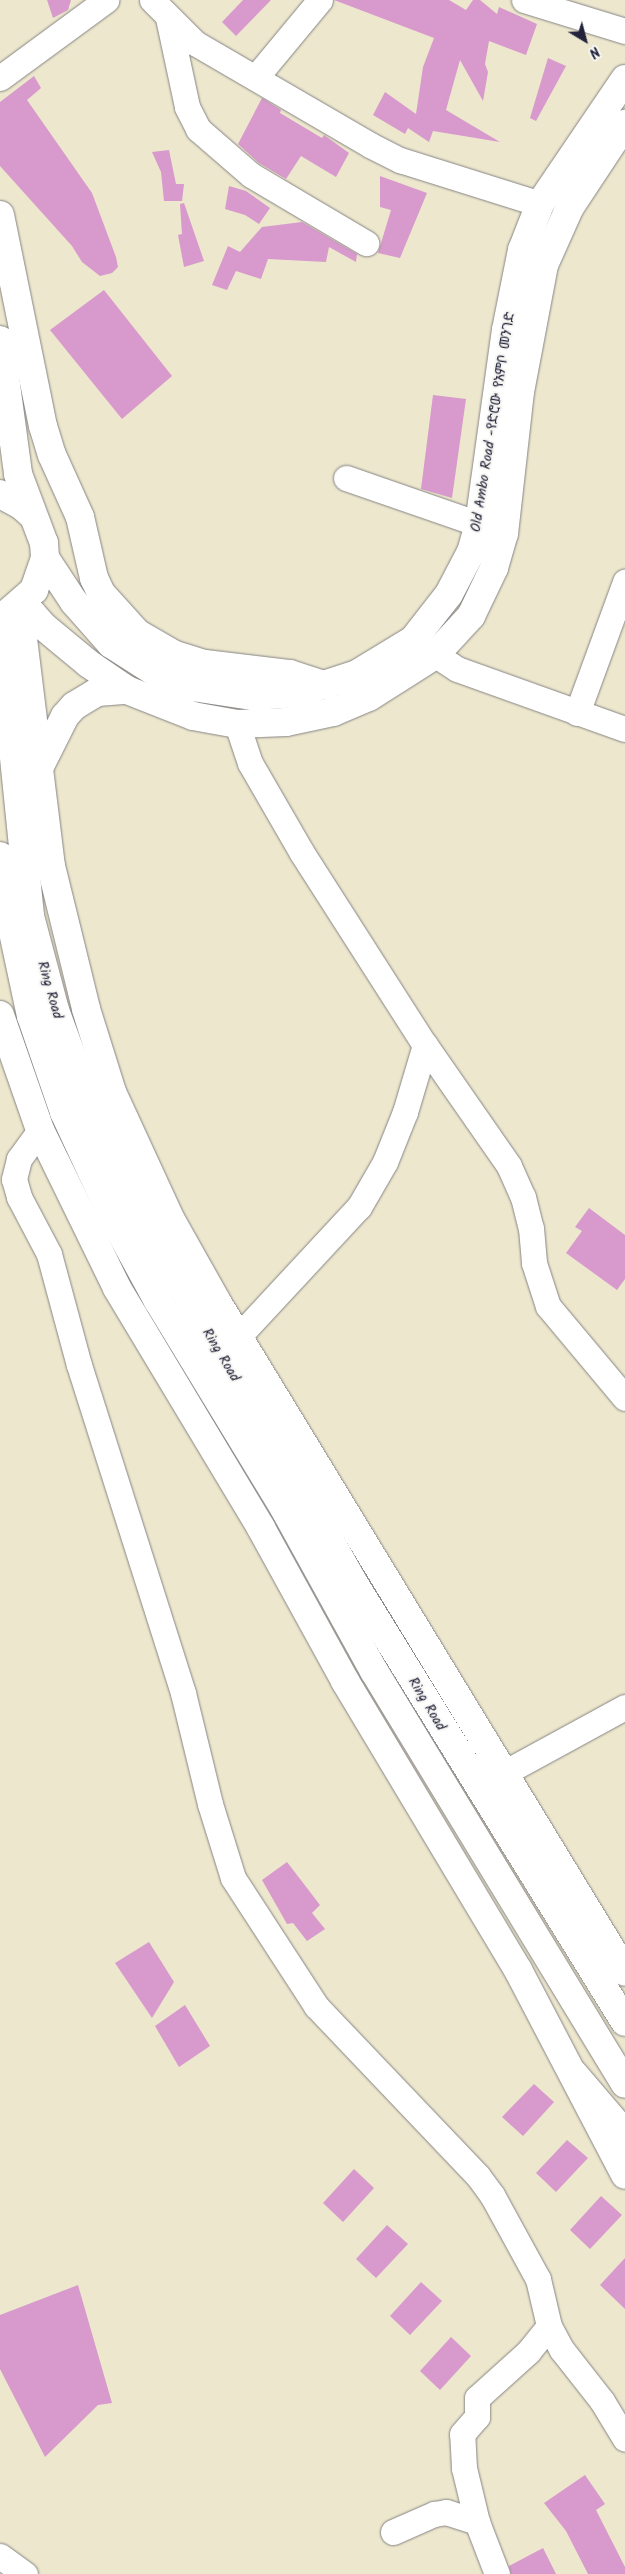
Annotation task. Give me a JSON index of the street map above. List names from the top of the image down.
{
  "streets": {
    "main road": ["Old Ambo Road -የድሮው የአምቦ መንገድ", "Ring Road"]
  },
  "crossings": [
    ["Old Ambo Road -የድሮው የአምቦ መንገድ", "Ring Road"]
  ],
  "north": "bottom right"
}
